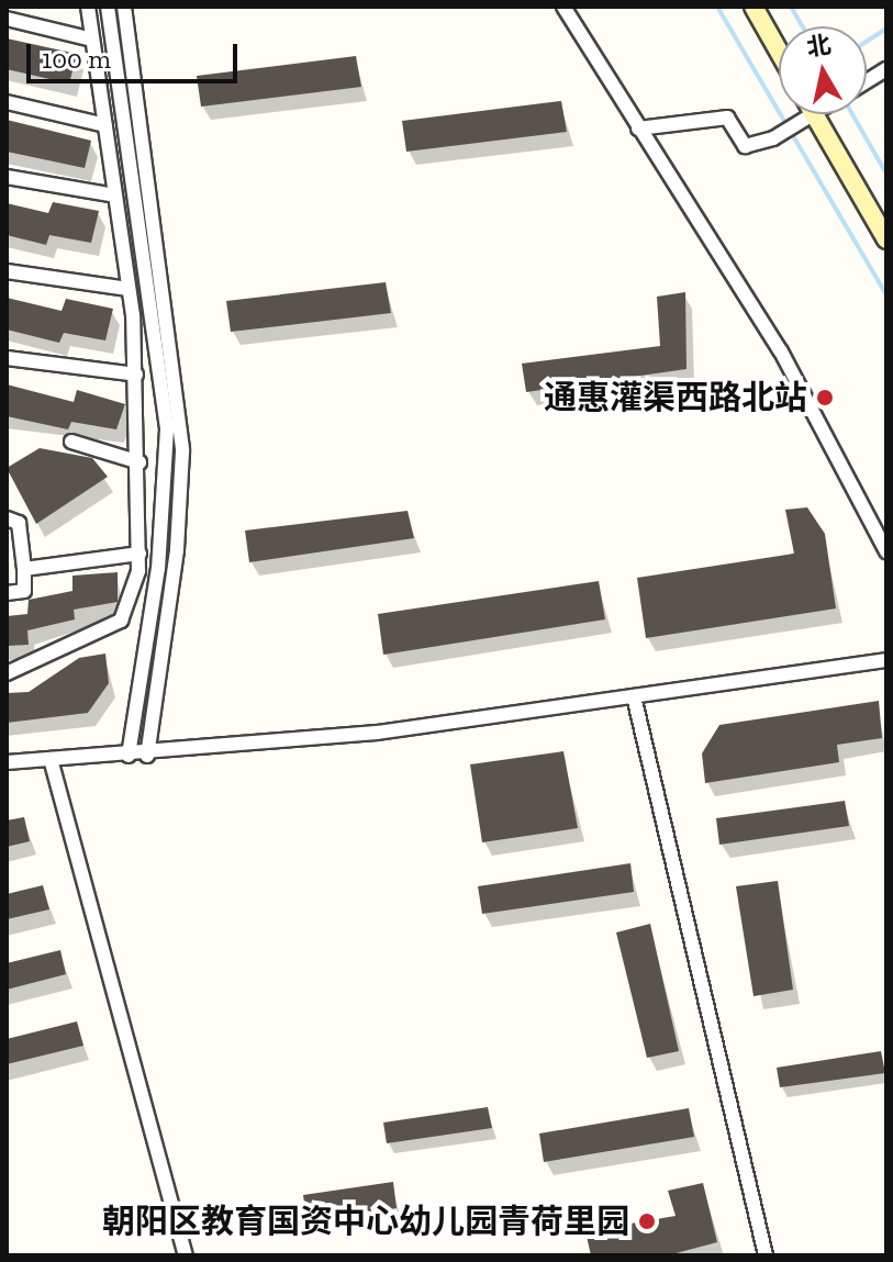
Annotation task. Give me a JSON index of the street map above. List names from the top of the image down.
{
  "places": ["通惠灌渠西路北站", "朝阳区教育国资中心幼儿园青荷里园"],
  "scale_bar": "100 m",
  "north": "top"
}
